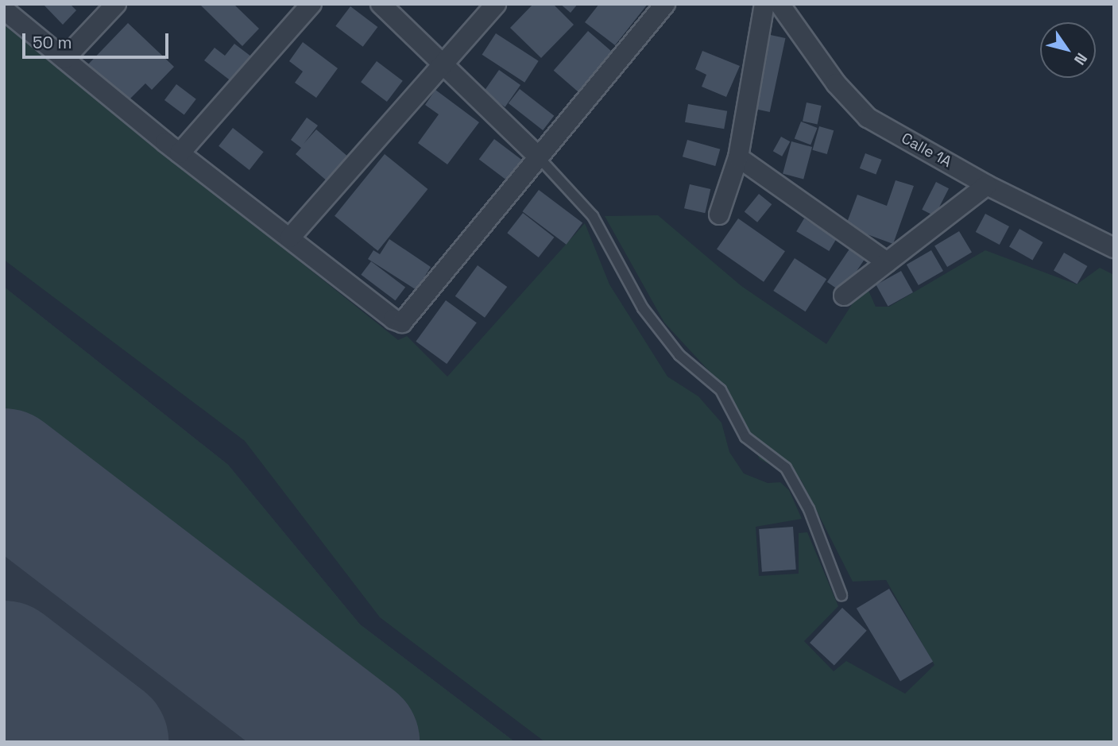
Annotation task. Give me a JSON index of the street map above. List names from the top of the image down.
{
  "streets": {
    "street": ["Calle 1A"]
  },
  "scale_bar": "50 m",
  "north": "bottom right"
}
